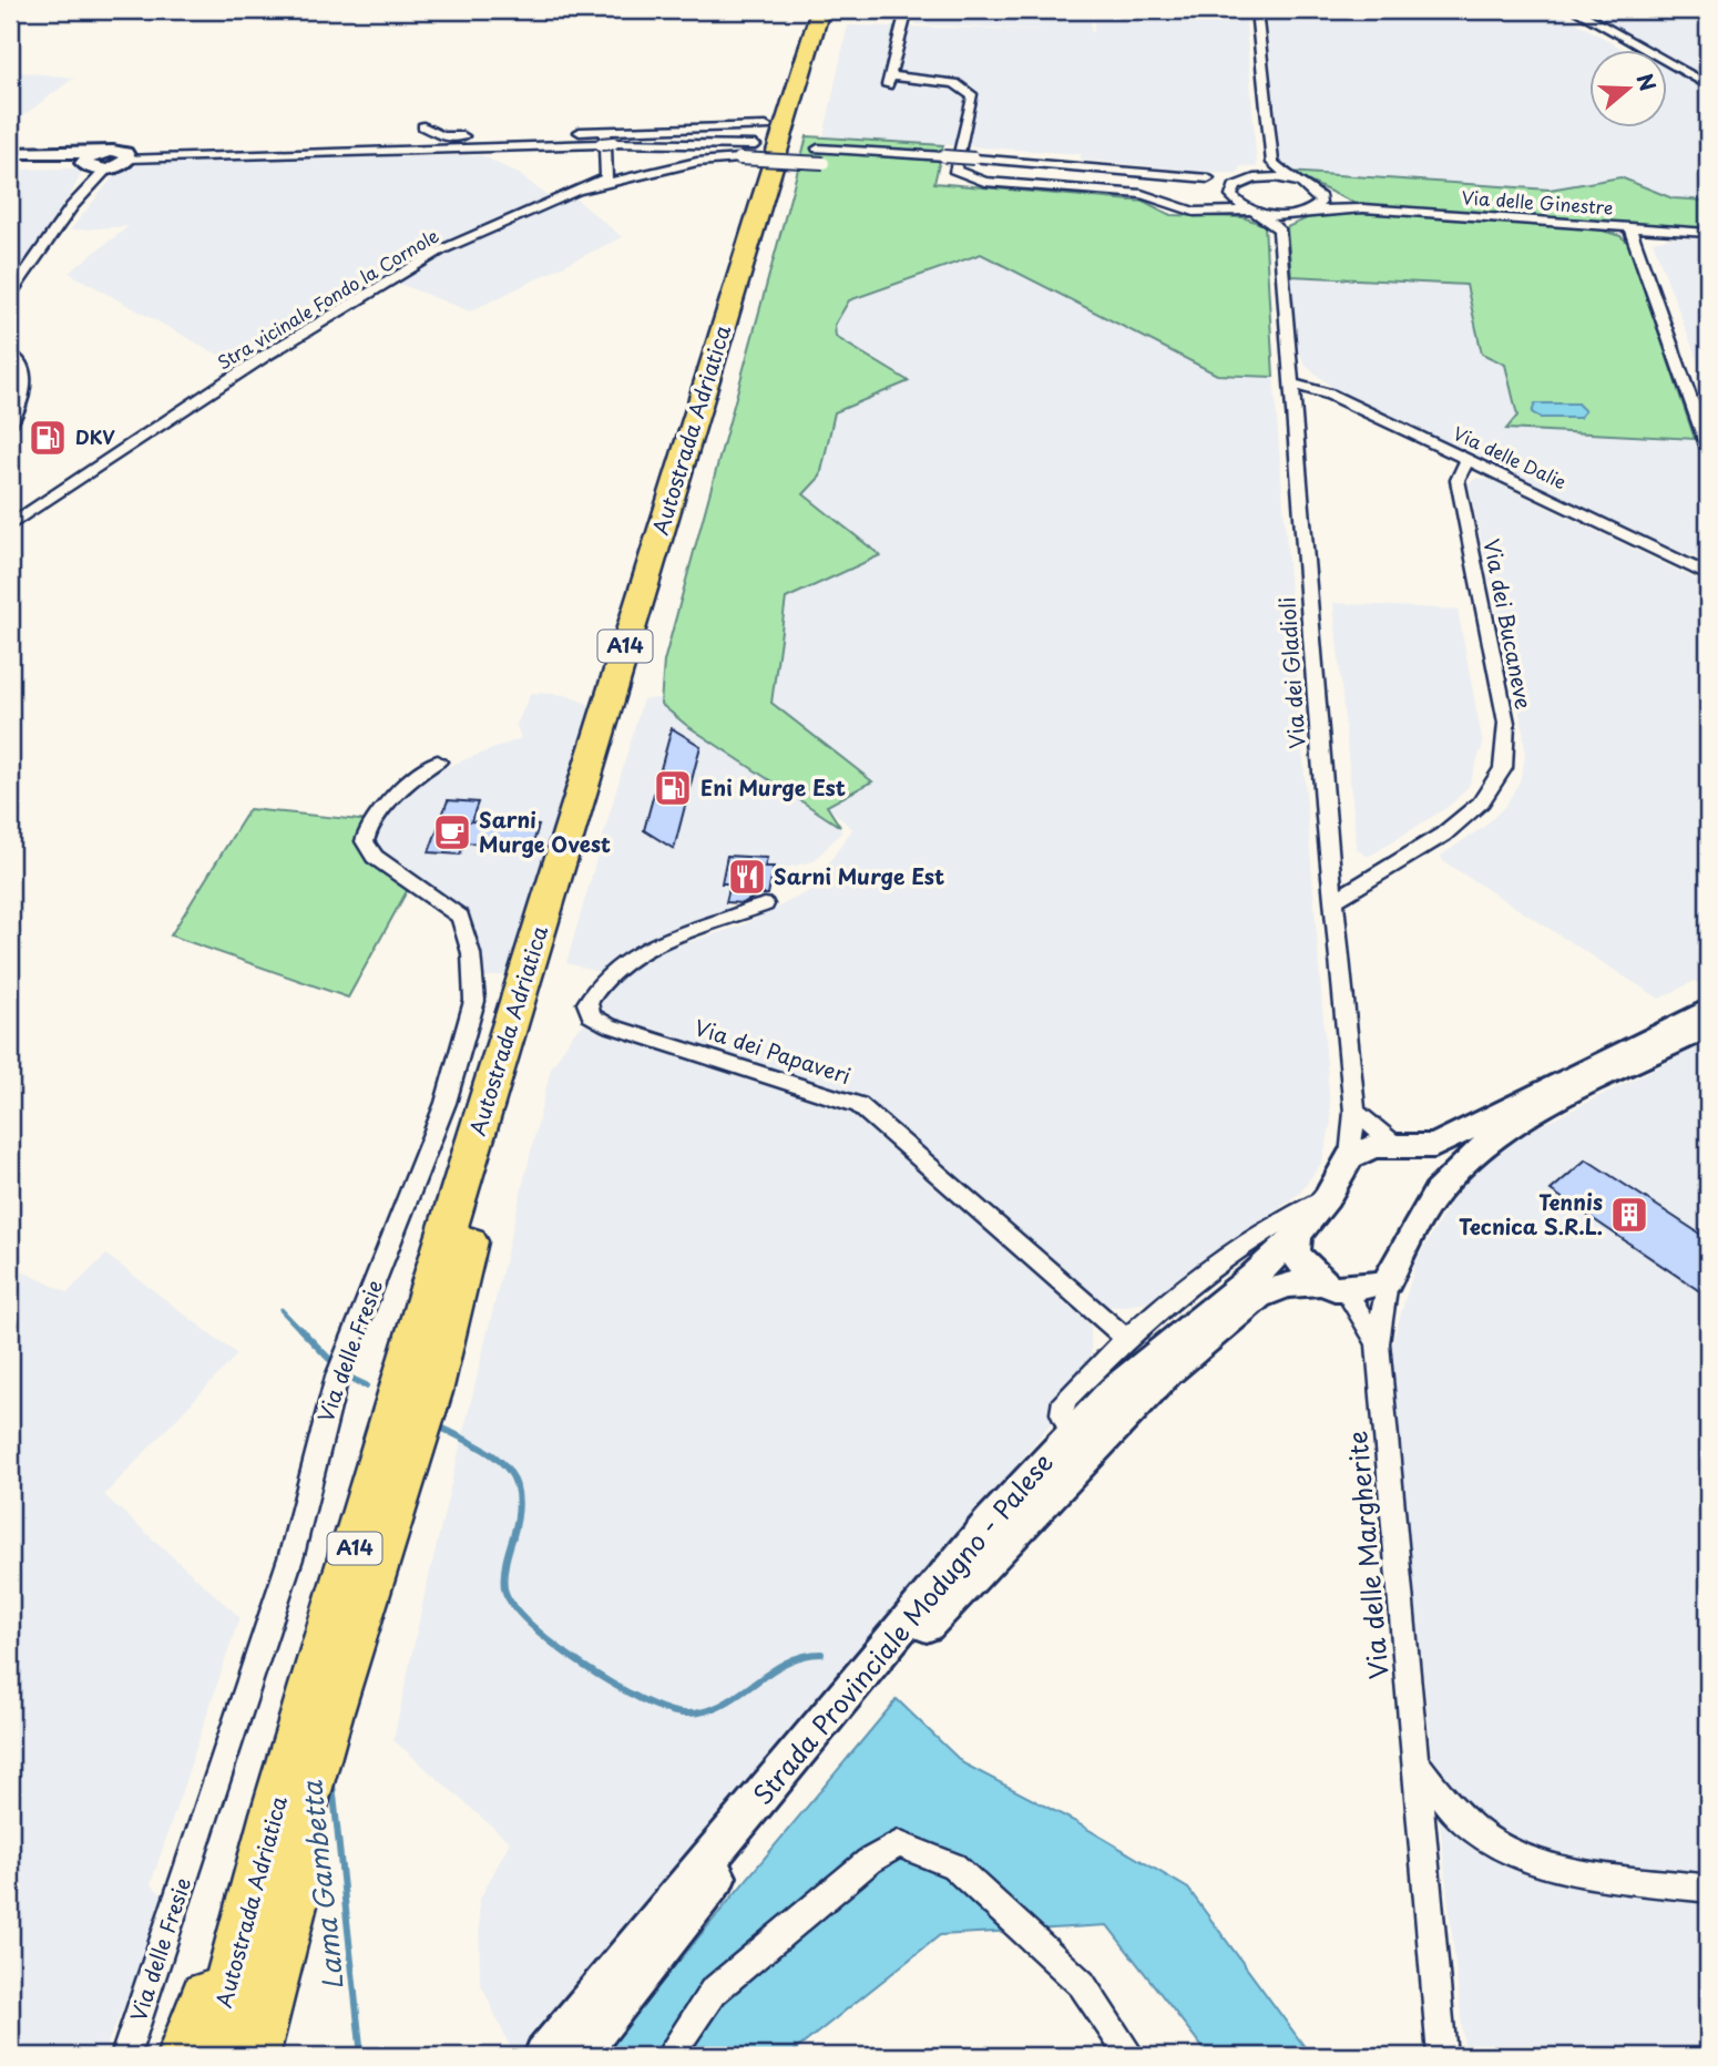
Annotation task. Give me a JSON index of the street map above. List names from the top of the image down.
{
  "streets": {
    "highway": ["Autostrada Adriatica", "A14"],
    "main road": ["Strada Provinciale Modugno - Palese"],
    "street": [
      "Via delle Ginestre",
      "Stra vicinale Fondo la Cornole",
      "Via delle Dalie",
      "Via dei Bucaneve",
      "Via dei Gladioli",
      "Via dei Papaveri",
      "Via delle Fresie",
      "Via delle Margherite"
    ]
  },
  "crossings": [
    ["Autostrada Adriatica", "A14"],
    ["Via delle Dalie", "Via dei Bucaneve"],
    ["Via delle Dalie", "Via dei Gladioli"],
    ["Via dei Bucaneve", "Via dei Gladioli"],
    ["Via dei Gladioli", "Strada Provinciale Modugno - Palese"]
  ],
  "water": ["Lama Gambetta"],
  "places": {
    "fuel station": ["DKV", "Eni Murge Est"],
    "cafe": ["Sarni Murge Ovest"],
    "restaurant": ["Sarni Murge Est"],
    "building": ["Tennis Tecnica S.R.L."]
  },
  "north": "right"
}
